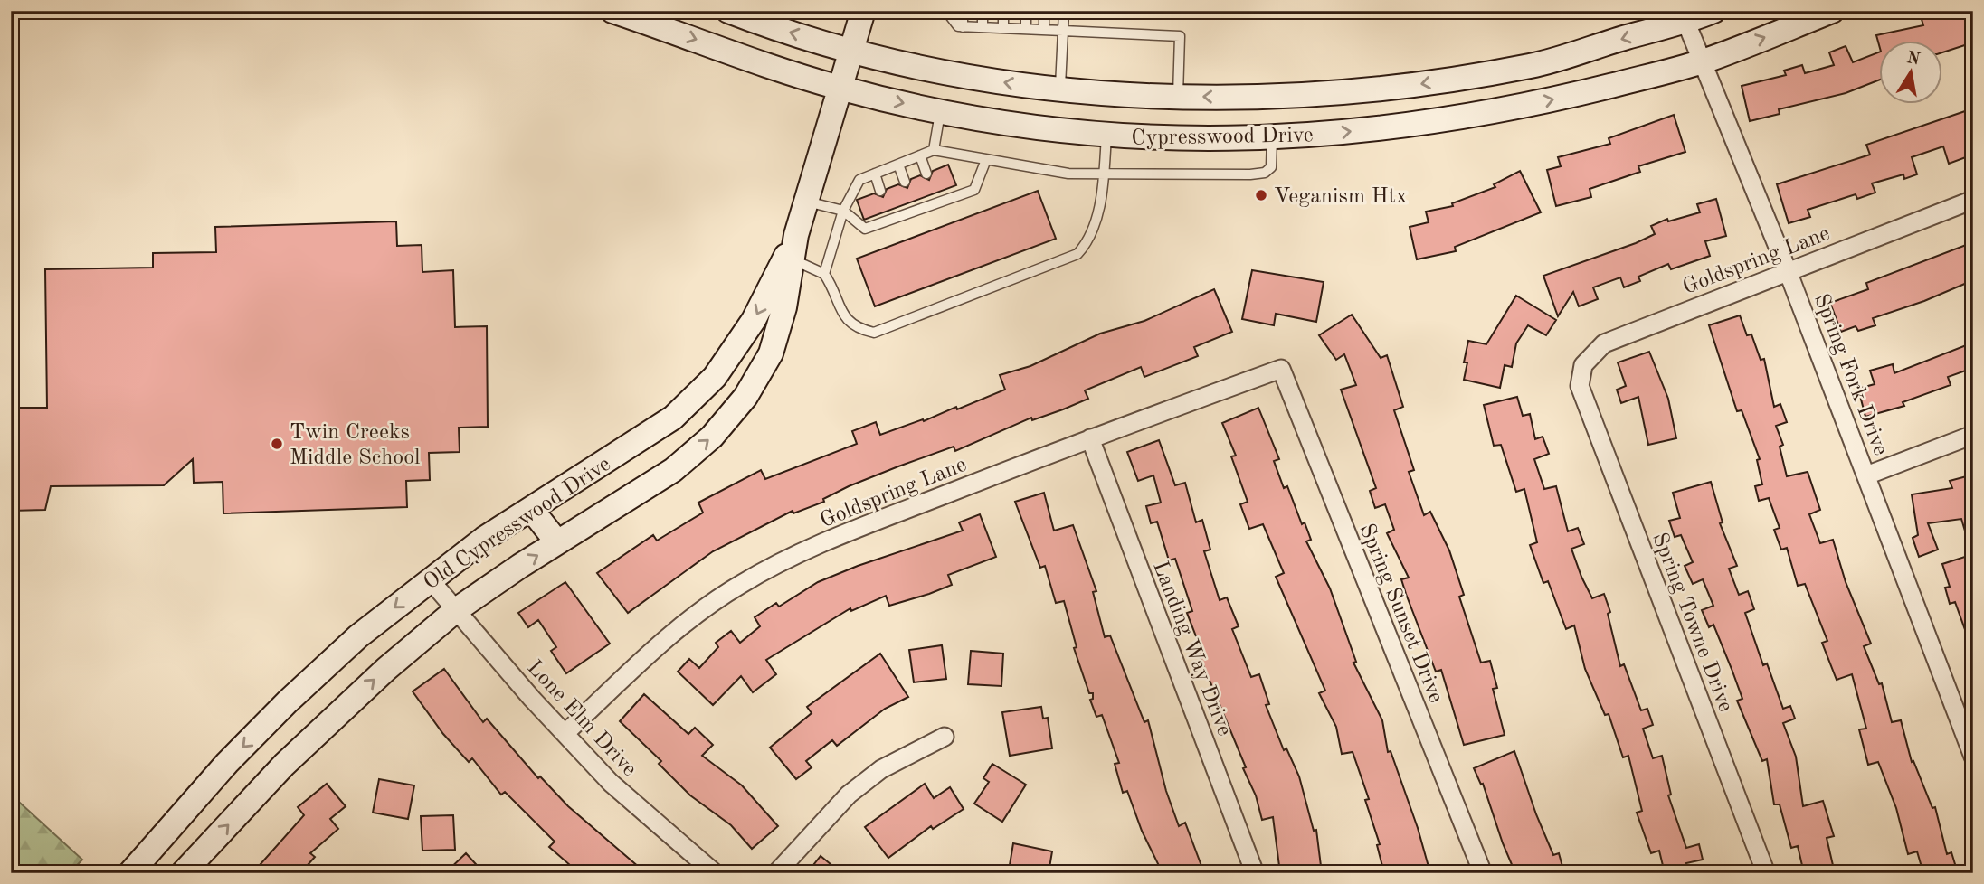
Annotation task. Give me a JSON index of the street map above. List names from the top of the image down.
{
  "streets": {
    "main road": ["Cypresswood Drive", "Old Cypresswood Drive"],
    "street": [
      "Goldspring Lane",
      "Spring Fork Drive",
      "Spring Sunset Drive",
      "Spring Towne Drive",
      "Landing Way Drive",
      "Lone Elm Drive"
    ]
  },
  "crossings": [
    ["Cypresswood Drive", "Spring Fork Drive"],
    ["Cypresswood Drive", "Old Cypresswood Drive"],
    ["Goldspring Lane", "Spring Fork Drive"],
    ["Goldspring Lane", "Spring Sunset Drive"],
    ["Goldspring Lane", "Spring Towne Drive"],
    ["Goldspring Lane", "Landing Way Drive"],
    ["Goldspring Lane", "Lone Elm Drive"],
    ["Old Cypresswood Drive", "Lone Elm Drive"]
  ],
  "places": ["Veganism Htx", "Twin Creeks Middle School"],
  "north": "top"
}
